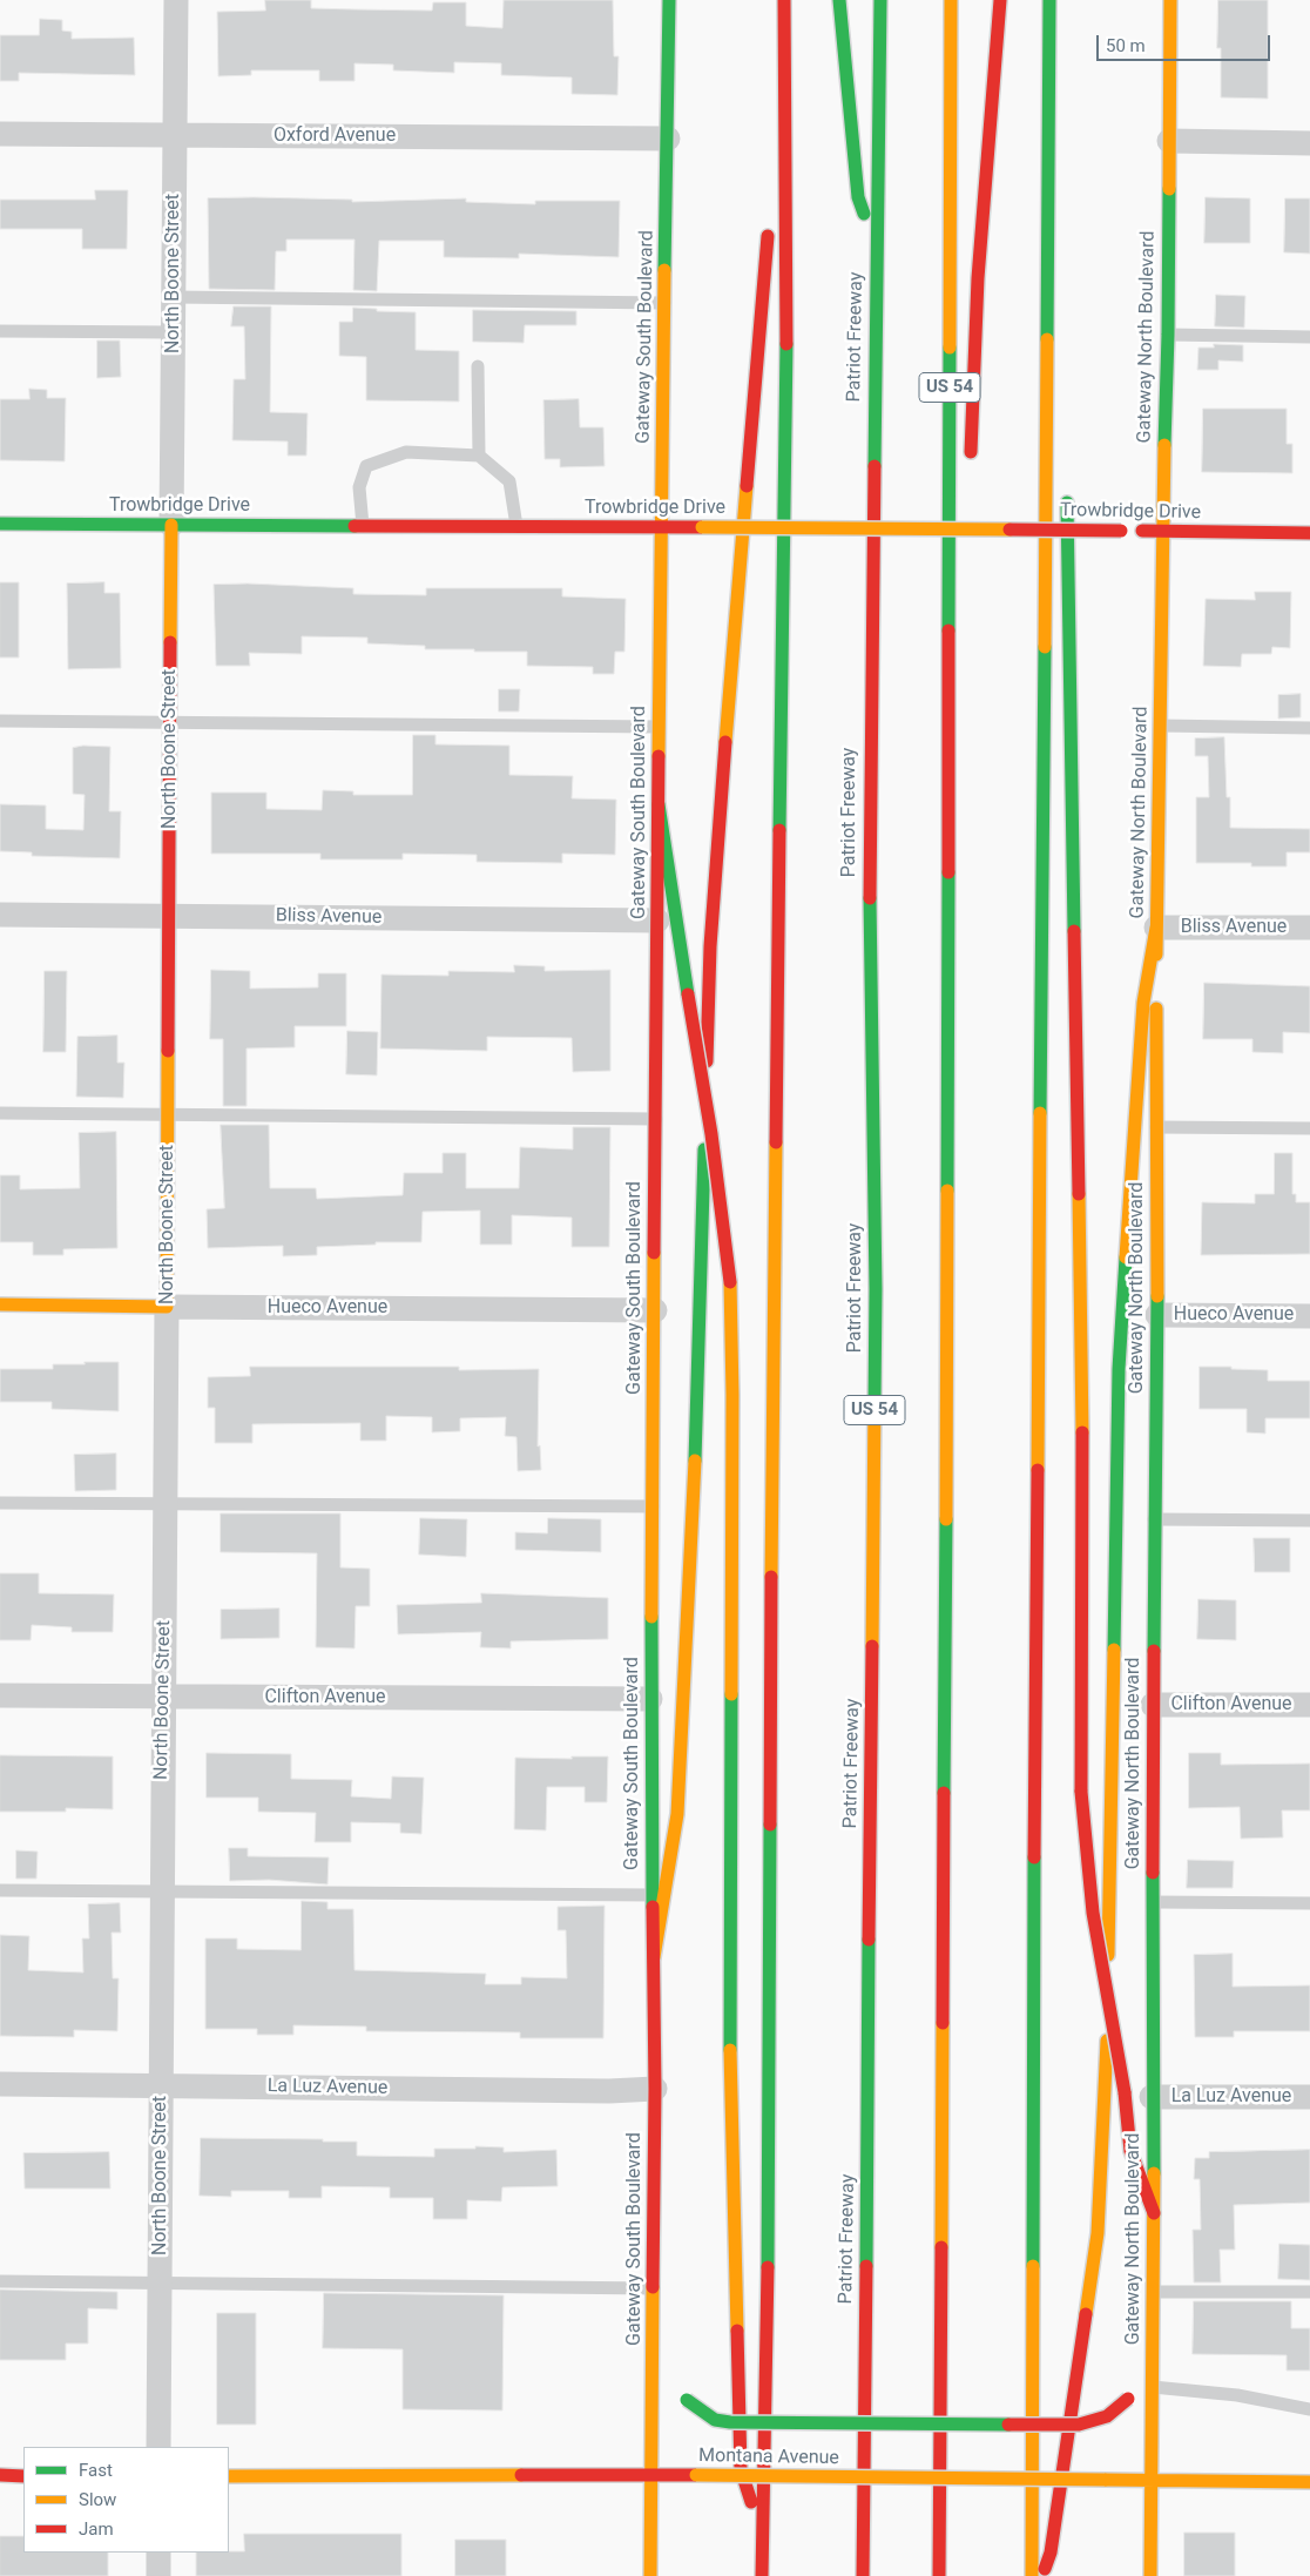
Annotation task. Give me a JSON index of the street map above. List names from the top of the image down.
{
  "streets": {
    "main road": [
      "North Boone Street",
      "Gateway South Boulevard",
      "Patriot Freeway",
      "Gateway North Boulevard",
      "US 54",
      "Trowbridge Drive",
      "Hueco Avenue",
      "Montana Avenue"
    ],
    "street": [
      "Oxford Avenue",
      "Bliss Avenue",
      "Clifton Avenue",
      "La Luz Avenue"
    ]
  },
  "crossings": [
    ["Oxford Avenue", "North Boone Street"],
    ["Oxford Avenue", "Gateway South Boulevard"],
    ["North Boone Street", "Trowbridge Drive"],
    ["North Boone Street", "Bliss Avenue"],
    ["North Boone Street", "Hueco Avenue"],
    ["North Boone Street", "Clifton Avenue"],
    ["North Boone Street", "La Luz Avenue"],
    ["Gateway South Boulevard", "Trowbridge Drive"],
    ["Gateway South Boulevard", "Bliss Avenue"],
    ["Gateway South Boulevard", "Hueco Avenue"],
    ["Gateway South Boulevard", "Clifton Avenue"],
    ["Gateway South Boulevard", "La Luz Avenue"],
    ["Gateway South Boulevard", "Montana Avenue"],
    ["Gateway North Boulevard", "Trowbridge Drive"],
    ["Gateway North Boulevard", "Bliss Avenue"],
    ["Gateway North Boulevard", "Hueco Avenue"],
    ["Gateway North Boulevard", "Clifton Avenue"],
    ["Gateway North Boulevard", "La Luz Avenue"],
    ["Gateway North Boulevard", "Montana Avenue"]
  ],
  "legend": ["Fast", "Slow", "Jam"],
  "scale_bar": "50 m"
}
